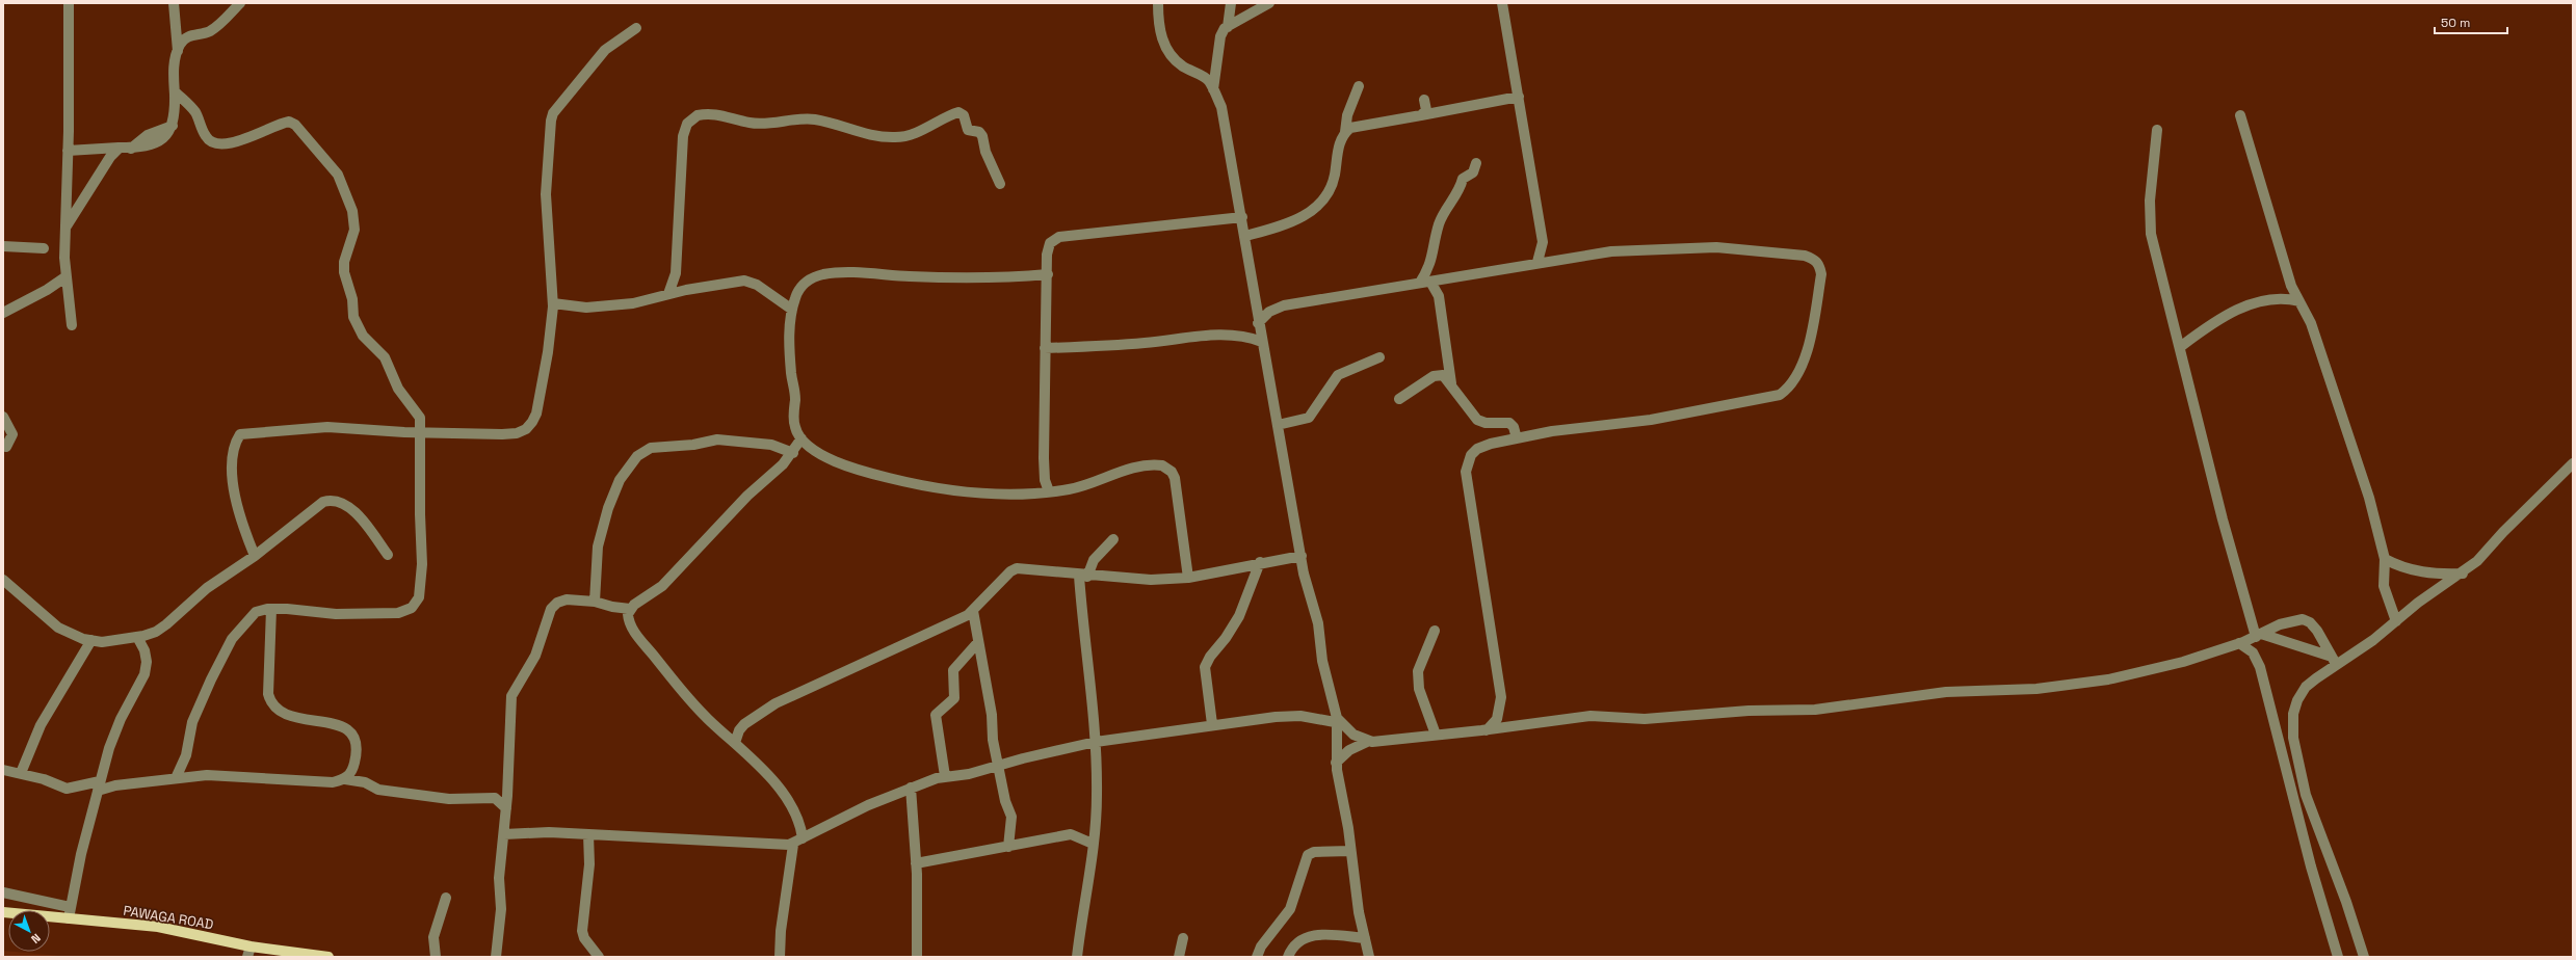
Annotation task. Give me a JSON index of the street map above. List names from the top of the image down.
{
  "streets": {
    "main road": ["PAWAGA ROAD"]
  },
  "scale_bar": "50 m",
  "north": "bottom right"
}
